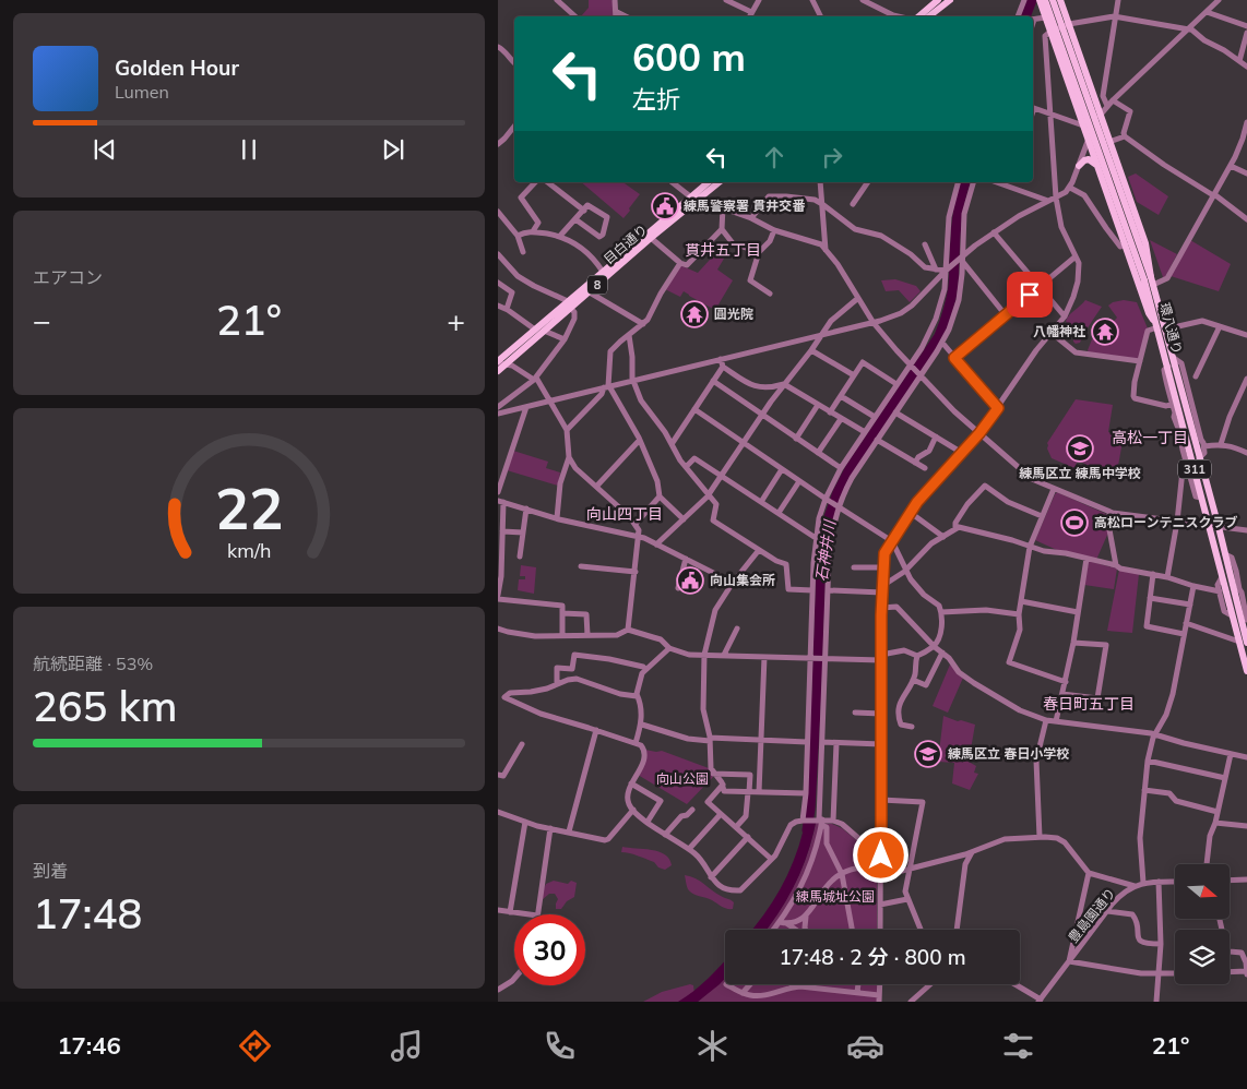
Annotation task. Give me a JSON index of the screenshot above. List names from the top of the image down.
{
  "streets": {
    "main road": [
      "目白通り",
      "8",
      "環八通り",
      "311"
    ],
    "street": ["豊島園通り"]
  },
  "crossings": [
    ["環八通り", "311"]
  ],
  "districts": [
    "貫井五丁目",
    "高松一丁目",
    "向山四丁目",
    "春日町五丁目"
  ],
  "water": ["石神井川"],
  "parks": ["向山公園", "練馬城址公園"],
  "places": {
    "public building": ["練馬警察署 貫井交番", "向山集会所"],
    "temple": ["圓光院", "八幡神社"],
    "school or university": ["練馬区立 練馬中学校", "練馬区立 春日小学校"],
    "sports": ["高松ローンテニスクラブ"]
  },
  "north": "right",
  "page": {
    "turn": ["600 m", "左折"],
    "song": ["Golden Hour", "Lumen"],
    "tile": [
      "エアコン",
      ["航続距離 · 53%", "265 km"],
      ["到着", "17:48"]
    ],
    "heat": ["−", "21°", "+"],
    "limit": "30",
    "trip": "17:48 · 2 分 · 800 m",
    "tabs": ["17:46", "21°"],
    "gauge": ["22", "km/h"]
  }
}
